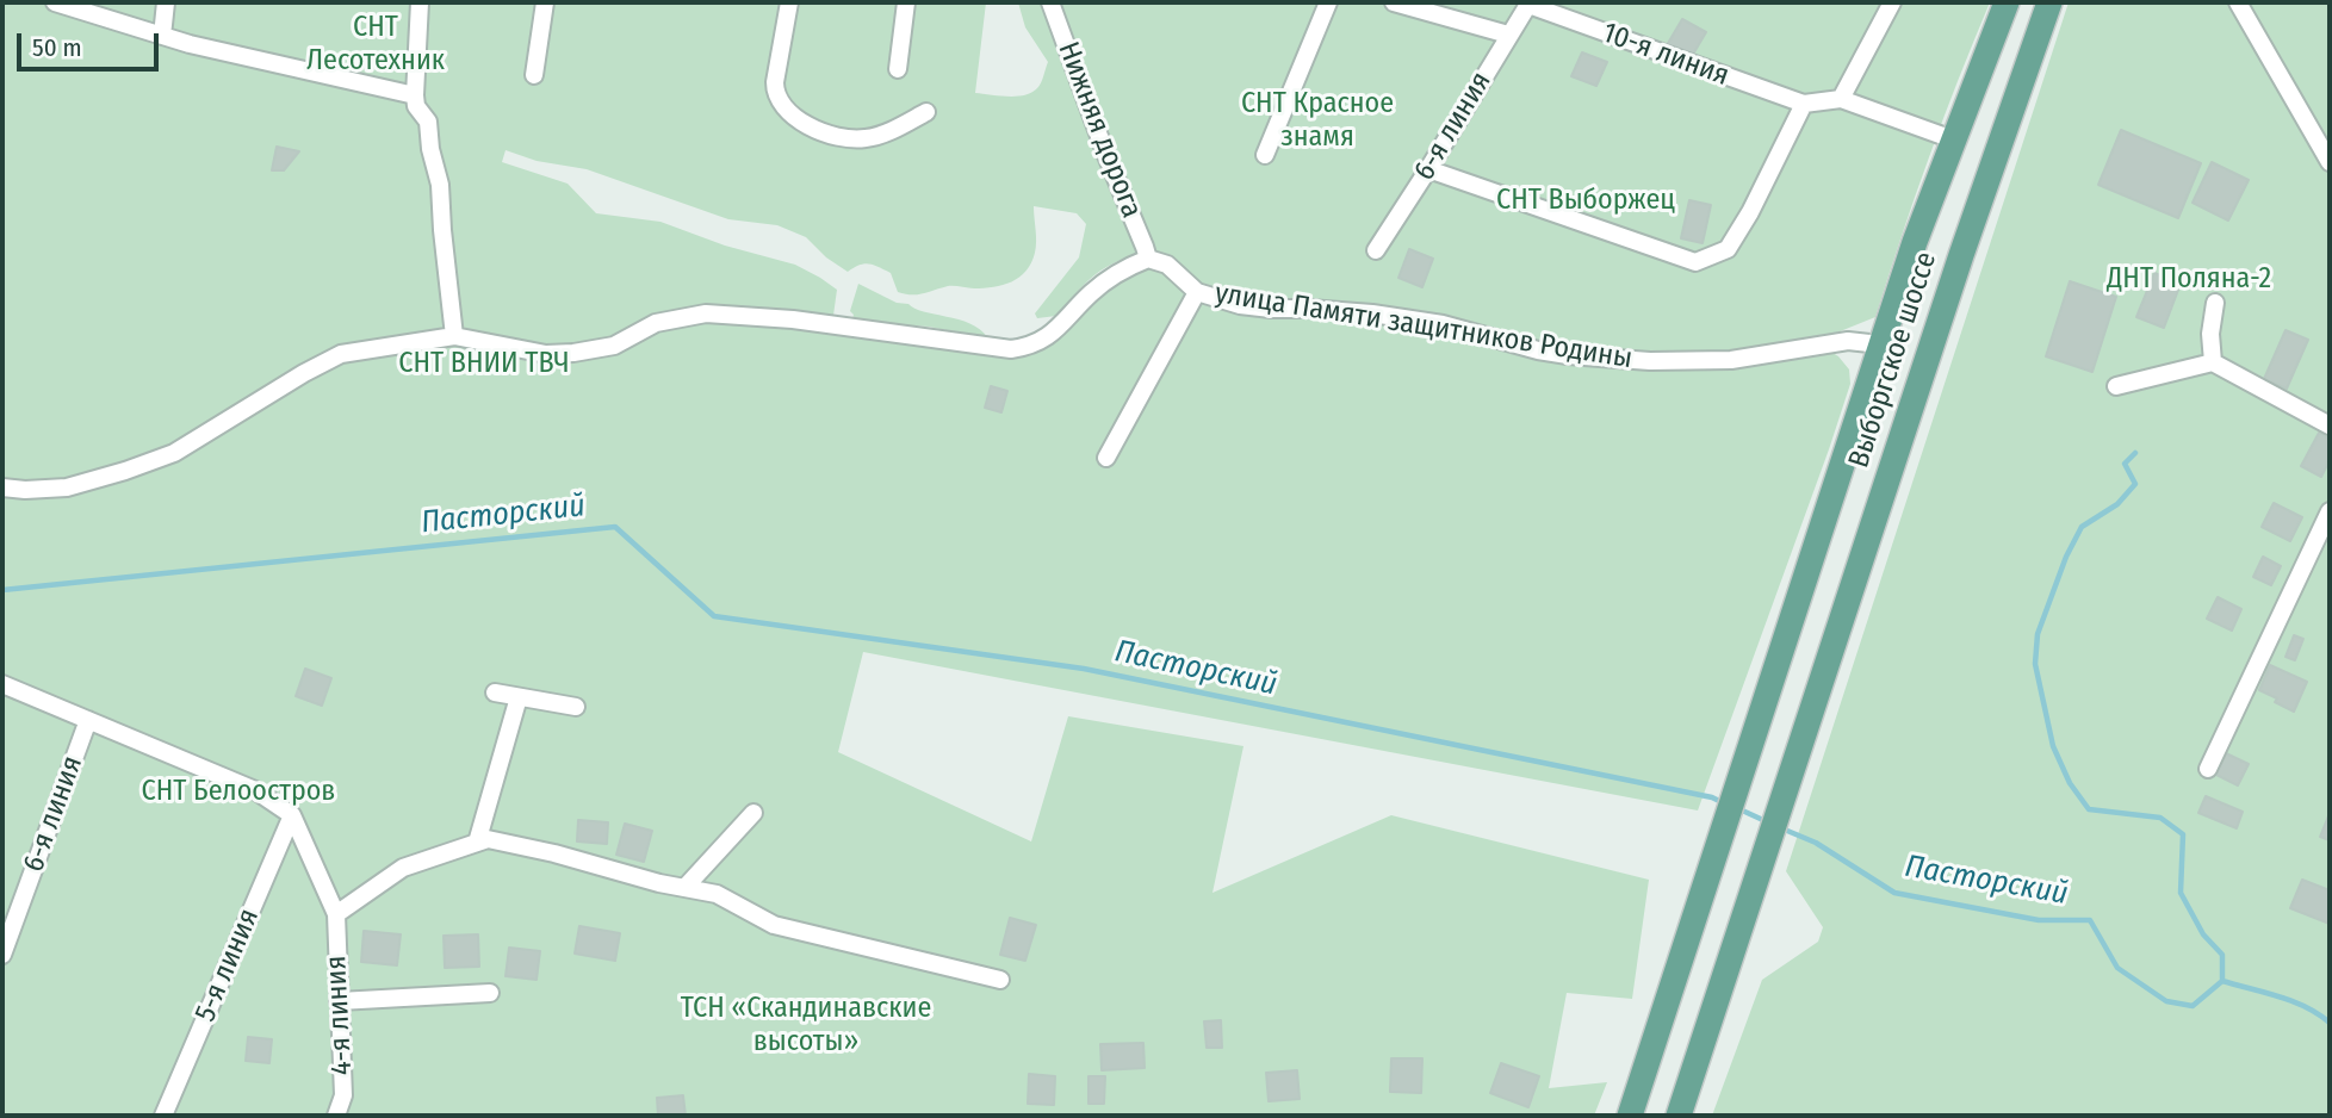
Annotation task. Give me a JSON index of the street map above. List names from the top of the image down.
{
  "streets": {
    "main road": ["Выборгское шоссе"],
    "street": [
      "10-я линия",
      "6-я линия",
      "Нижняя дорога",
      "улица Памяти защитников Родины",
      "5-я линия",
      "4-я линия"
    ]
  },
  "crossings": [
    ["10-я линия", "6-я линия"],
    ["Нижняя дорога", "улица Памяти защитников Родины"],
    ["улица Памяти защитников Родины", "Выборгское шоссе"]
  ],
  "water": ["Пасторский"],
  "parks": [
    "СНТ Лесотехник",
    "СНТ Красное знамя",
    "СНТ Выборжец",
    "ДНТ Поляна-2",
    "СНТ ВНИИ ТВЧ",
    "СНТ Белоостров",
    "ТСН «Скандинавские высоты»"
  ],
  "scale_bar": "50 m"
}
